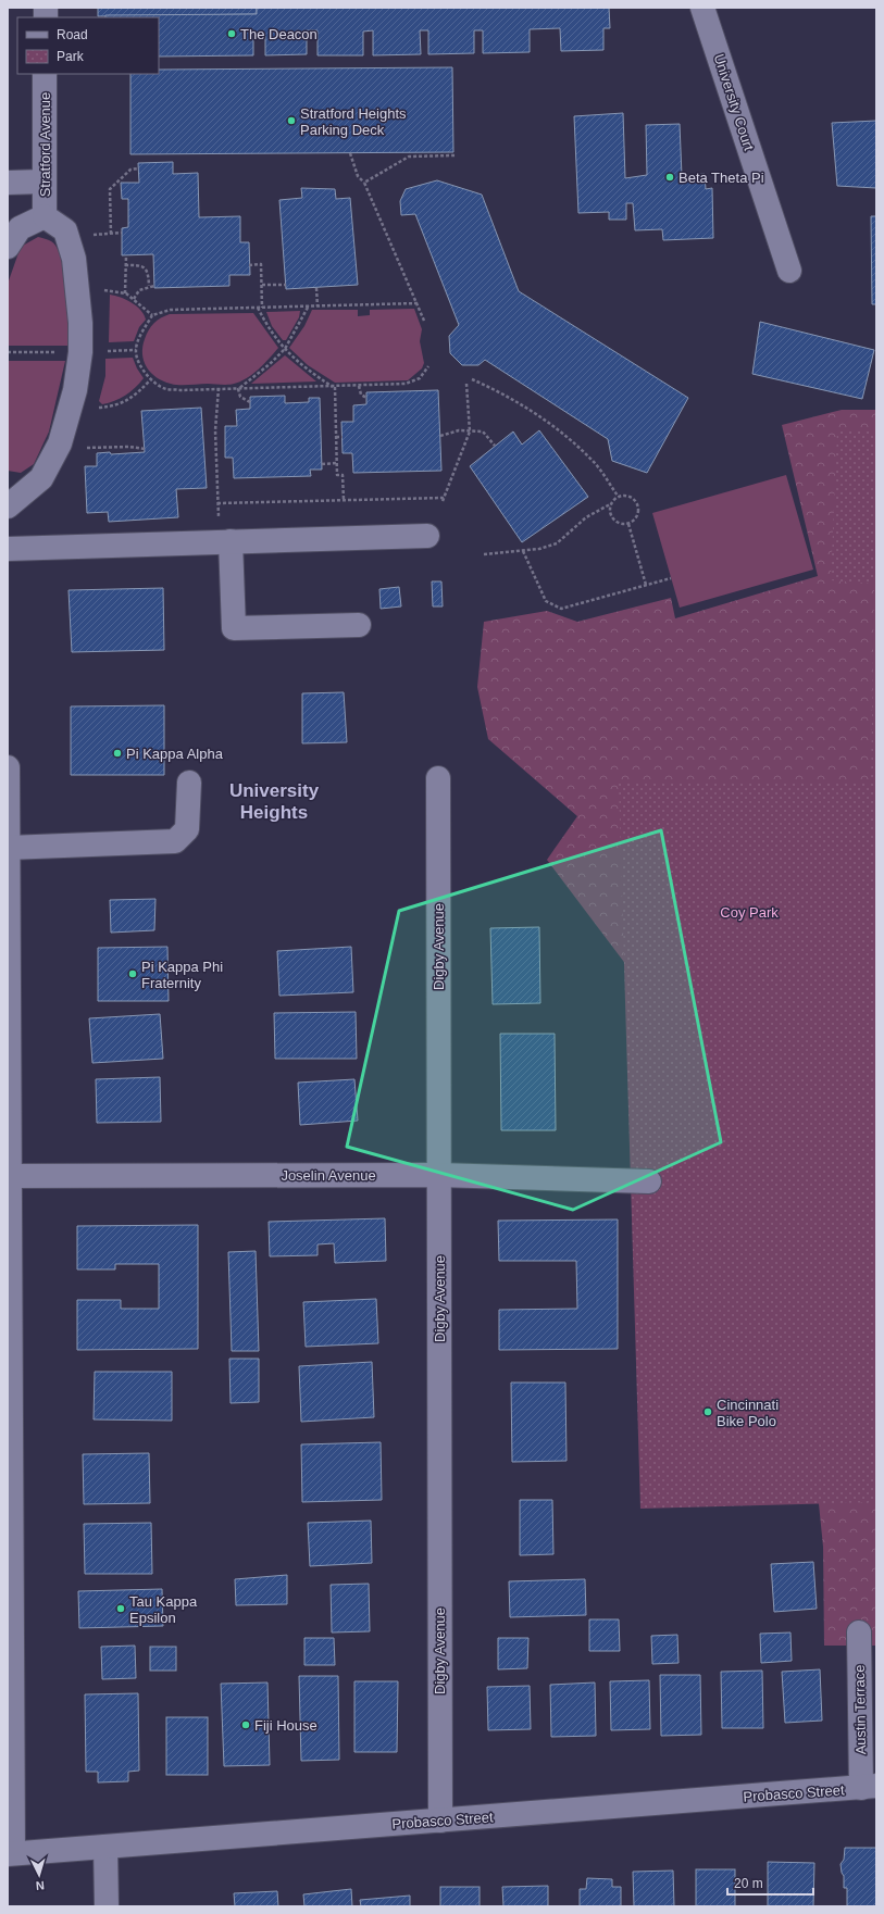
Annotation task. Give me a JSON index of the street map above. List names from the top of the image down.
{
  "streets": {
    "street": [
      "University Court",
      "Stratford Avenue",
      "Digby Avenue",
      "Joselin Avenue",
      "Austin Terrace",
      "Probasco Street"
    ]
  },
  "crossings": [
    ["Digby Avenue", "Joselin Avenue"],
    ["Digby Avenue", "Probasco Street"],
    ["Austin Terrace", "Probasco Street"]
  ],
  "districts": ["University Heights"],
  "parks": ["Coy Park"],
  "places": [
    "The Deacon",
    "Stratford Heights Parking Deck",
    "Beta Theta Pi",
    "Pi Kappa Alpha",
    "Pi Kappa Phi Fraternity",
    "Cincinnati Bike Polo",
    "Tau Kappa Epsilon",
    "Fiji House"
  ],
  "legend": ["Road", "Park"],
  "scale_bar": "20 m",
  "north": "bottom"
}
